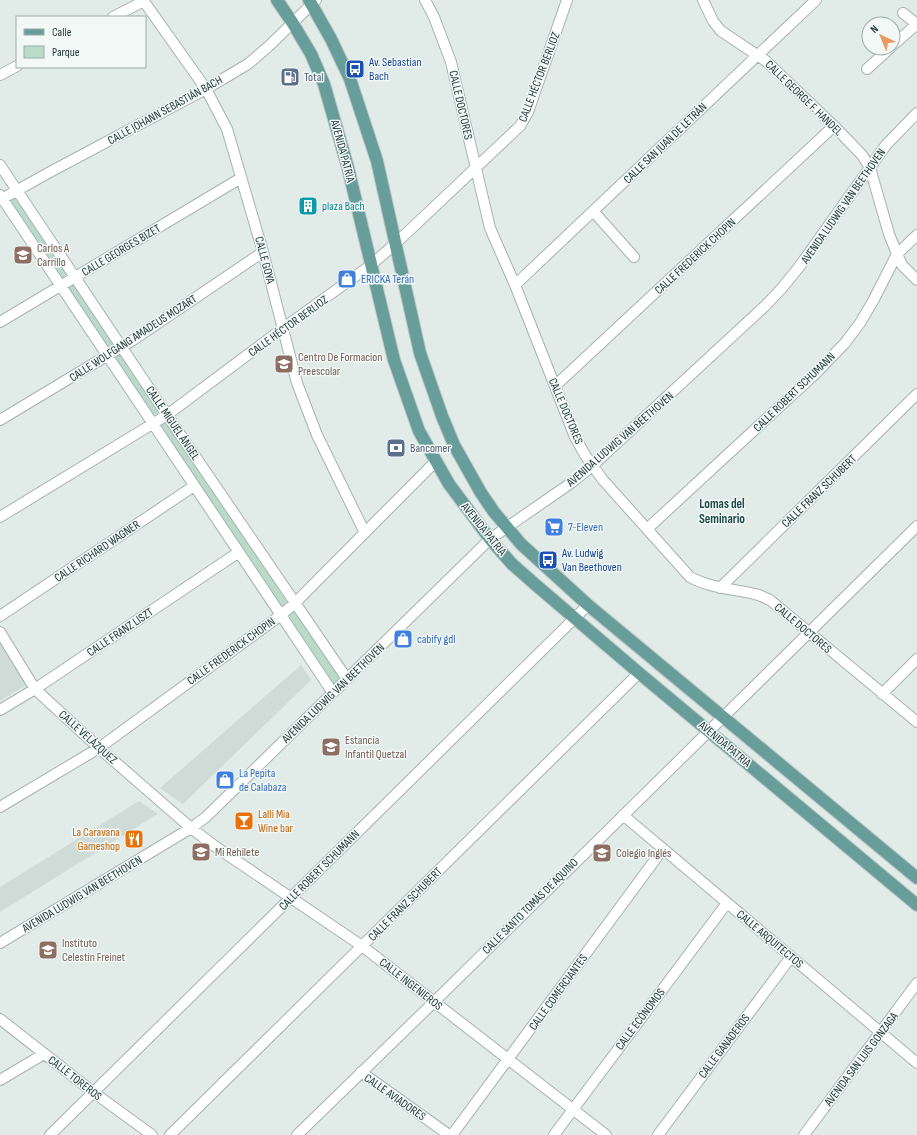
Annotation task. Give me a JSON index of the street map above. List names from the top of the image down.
{
  "streets": {
    "main road": ["AVENIDA PATRIA"],
    "street": [
      "CALLE HÉCTOR BERLIOZ",
      "CALLE GEORGE F. HANDEL",
      "CALLE DOCTORES",
      "CALLE JOHANN SEBASTIÁN BACH",
      "CALLE SAN JUAN DE LETRÁN",
      "AVENIDA LUDWIG VAN BEETHOVEN",
      "CALLE GEORGES BIZET",
      "CALLE FREDERICK CHOPIN",
      "CALLE GOYA",
      "CALLE WOLFGANG AMADEUS MOZART",
      "CALLE ROBERT SCHUMANN",
      "CALLE MIGUEL ÁNGEL",
      "CALLE FRANZ SCHUBERT",
      "CALLE RICHARD WAGNER",
      "CALLE FRANZ LISZT",
      "CALLE VELÁZQUEZ",
      "CALLE SANTO TOMÁS DE AQUINO",
      "CALLE ARQUITECTOS",
      "CALLE INGENIEROS",
      "CALLE COMERCIANTES",
      "CALLE ECÓNOMOS",
      "CALLE GANADEROS",
      "AVENIDA SAN LUIS GONZAGA",
      "CALLE TOREROS",
      "CALLE AVIADORES"
    ]
  },
  "crossings": [
    ["CALLE HÉCTOR BERLIOZ", "CALLE DOCTORES"],
    ["CALLE HÉCTOR BERLIOZ", "AVENIDA PATRIA"],
    ["CALLE HÉCTOR BERLIOZ", "CALLE GOYA"],
    ["CALLE HÉCTOR BERLIOZ", "CALLE MIGUEL ÁNGEL"],
    ["CALLE GEORGE F. HANDEL", "CALLE SAN JUAN DE LETRÁN"],
    ["CALLE GEORGE F. HANDEL", "AVENIDA LUDWIG VAN BEETHOVEN"],
    ["CALLE GEORGE F. HANDEL", "CALLE FREDERICK CHOPIN"],
    ["CALLE GEORGE F. HANDEL", "CALLE ROBERT SCHUMANN"],
    ["CALLE DOCTORES", "CALLE SAN JUAN DE LETRÁN"],
    ["CALLE DOCTORES", "AVENIDA LUDWIG VAN BEETHOVEN"],
    ["CALLE DOCTORES", "CALLE FREDERICK CHOPIN"],
    ["CALLE DOCTORES", "CALLE ROBERT SCHUMANN"],
    ["CALLE DOCTORES", "CALLE FRANZ SCHUBERT"],
    ["CALLE DOCTORES", "CALLE SANTO TOMÁS DE AQUINO"],
    ["CALLE JOHANN SEBASTIÁN BACH", "AVENIDA PATRIA"],
    ["CALLE JOHANN SEBASTIÁN BACH", "CALLE GOYA"],
    ["CALLE JOHANN SEBASTIÁN BACH", "CALLE MIGUEL ÁNGEL"],
    ["AVENIDA PATRIA", "AVENIDA LUDWIG VAN BEETHOVEN"],
    ["AVENIDA PATRIA", "CALLE FREDERICK CHOPIN"],
    ["AVENIDA PATRIA", "CALLE ROBERT SCHUMANN"],
    ["AVENIDA PATRIA", "CALLE FRANZ SCHUBERT"],
    ["AVENIDA PATRIA", "CALLE SANTO TOMÁS DE AQUINO"],
    ["AVENIDA LUDWIG VAN BEETHOVEN", "CALLE MIGUEL ÁNGEL"],
    ["AVENIDA LUDWIG VAN BEETHOVEN", "CALLE VELÁZQUEZ"],
    ["AVENIDA LUDWIG VAN BEETHOVEN", "CALLE INGENIEROS"],
    ["CALLE GEORGES BIZET", "CALLE GOYA"],
    ["CALLE GEORGES BIZET", "CALLE MIGUEL ÁNGEL"],
    ["CALLE FREDERICK CHOPIN", "CALLE GOYA"],
    ["CALLE FREDERICK CHOPIN", "CALLE MIGUEL ÁNGEL"],
    ["CALLE FREDERICK CHOPIN", "CALLE VELÁZQUEZ"],
    ["CALLE GOYA", "CALLE WOLFGANG AMADEUS MOZART"],
    ["CALLE WOLFGANG AMADEUS MOZART", "CALLE MIGUEL ÁNGEL"],
    ["CALLE ROBERT SCHUMANN", "CALLE INGENIEROS"],
    ["CALLE ROBERT SCHUMANN", "CALLE TOREROS"],
    ["CALLE MIGUEL ÁNGEL", "CALLE RICHARD WAGNER"],
    ["CALLE MIGUEL ÁNGEL", "CALLE FRANZ LISZT"],
    ["CALLE FRANZ SCHUBERT", "CALLE INGENIEROS"],
    ["CALLE FRANZ LISZT", "CALLE VELÁZQUEZ"],
    ["CALLE VELÁZQUEZ", "CALLE INGENIEROS"],
    ["CALLE SANTO TOMÁS DE AQUINO", "CALLE ARQUITECTOS"],
    ["CALLE SANTO TOMÁS DE AQUINO", "CALLE INGENIEROS"],
    ["CALLE SANTO TOMÁS DE AQUINO", "CALLE AVIADORES"],
    ["CALLE ARQUITECTOS", "CALLE COMERCIANTES"],
    ["CALLE ARQUITECTOS", "CALLE ECÓNOMOS"],
    ["CALLE ARQUITECTOS", "CALLE GANADEROS"],
    ["CALLE ARQUITECTOS", "AVENIDA SAN LUIS GONZAGA"],
    ["CALLE INGENIEROS", "CALLE COMERCIANTES"],
    ["CALLE INGENIEROS", "CALLE ECÓNOMOS"]
  ],
  "districts": ["Lomas del Seminario"],
  "places": {
    "bus stop": ["Av. Sebastian Bach", "Av. Ludwig Van Beethoven"],
    "fuel station": ["Total"],
    "building": ["plaza Bach"],
    "school or university": [
      "Carlos A Carrillo",
      "Centro De Formacion Preescolar",
      "Estancia Infantil Quetzal",
      "Mi Rehilete",
      "Colegio Inglés",
      "Instituto Celestin Freinet"
    ],
    "shop": ["ERICKA Terán", "cabify gdl", "La Pepita de Calabaza"],
    "bank": ["Bancomer"],
    "supermarket": ["7-Eleven"],
    "bar": ["Lalli Mia Wine bar"],
    "restaurant": ["La Caravana Gameshop"]
  },
  "legend": ["Calle", "Parque"],
  "north": "top left"
}
